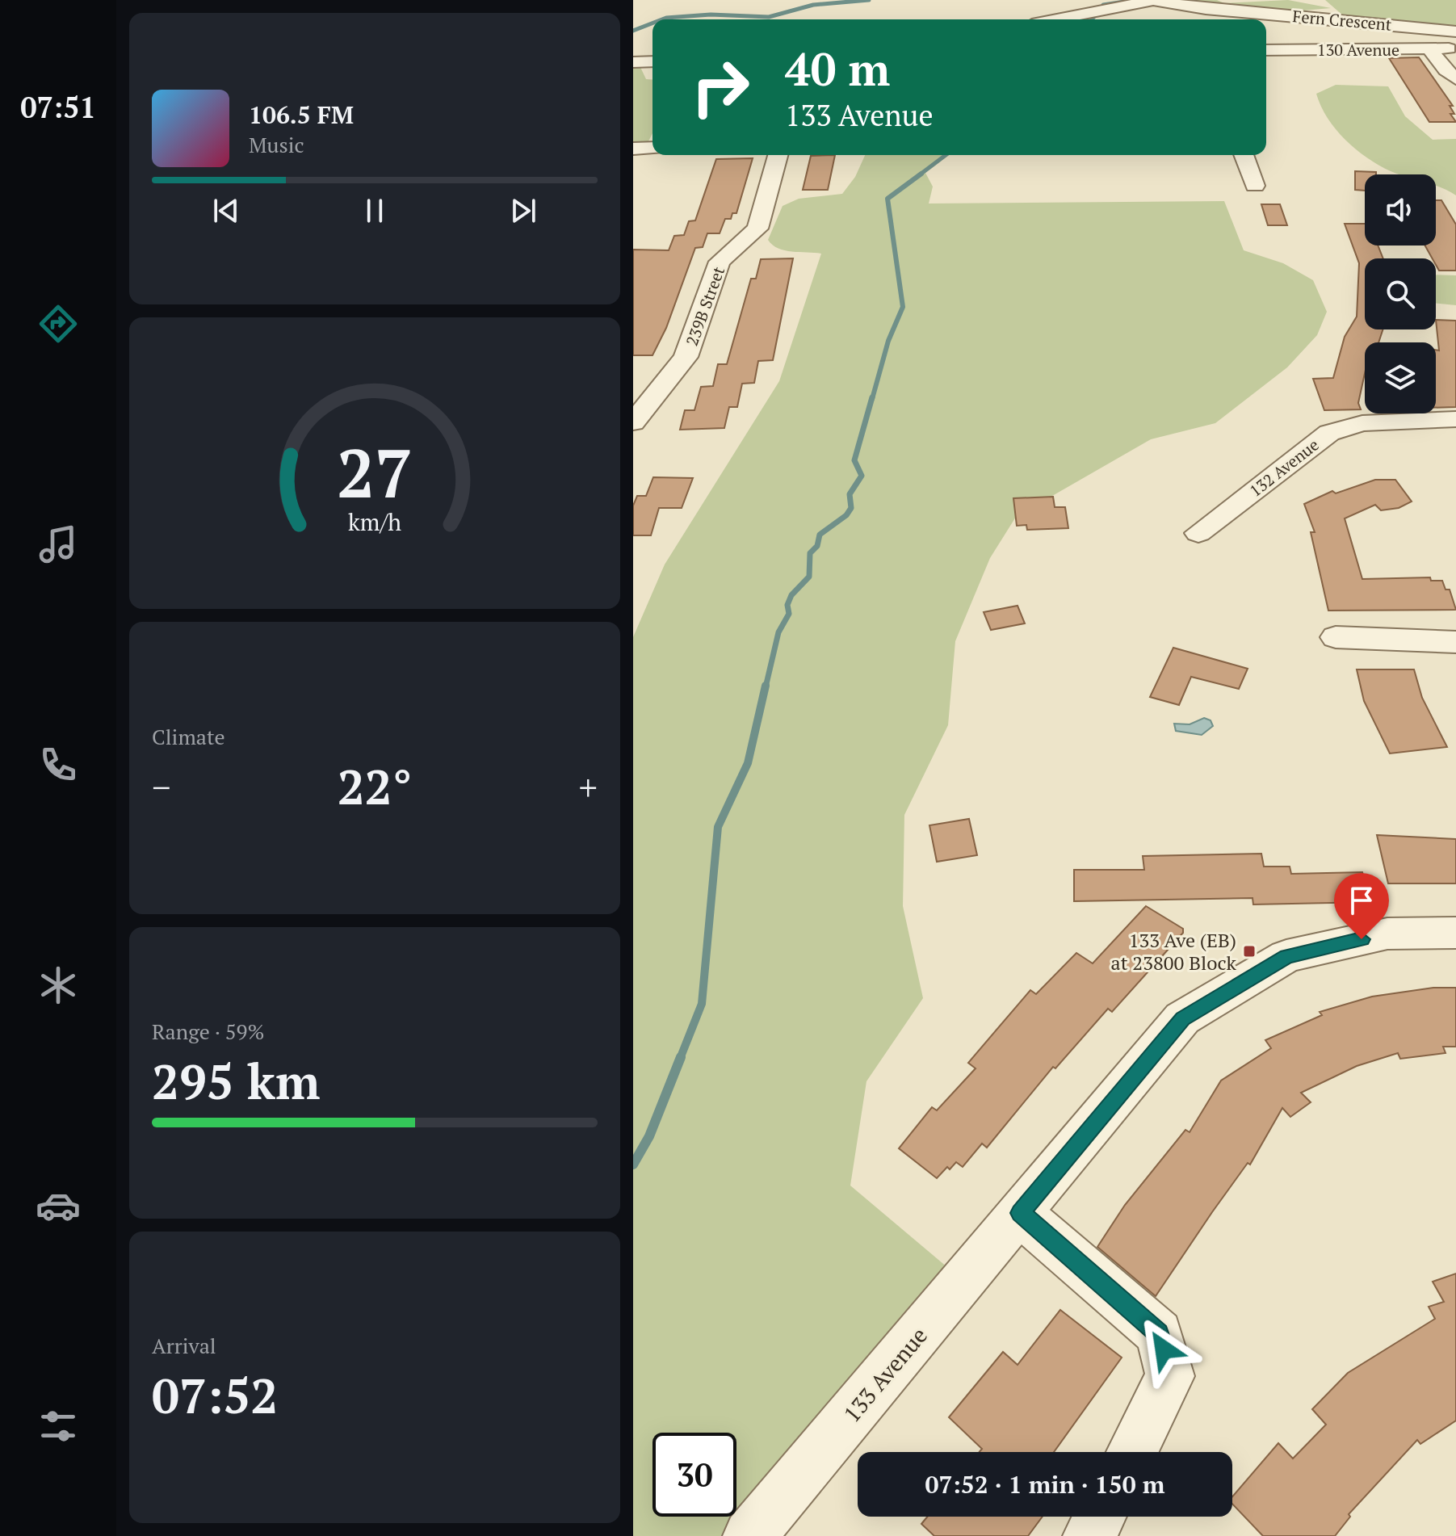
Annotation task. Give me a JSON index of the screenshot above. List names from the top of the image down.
{
  "streets": {
    "street": [
      "Fern Crescent",
      "130 Avenue",
      "239B Street",
      "132 Avenue",
      "133 Avenue"
    ]
  },
  "places": {
    "transit": ["133 Ave (EB) at 23800 Block"]
  },
  "page": {
    "tabs": "07:51",
    "turn": ["40 m", "133 Avenue"],
    "song": ["106.5 FM", "Music"],
    "tile": [
      "Climate",
      ["Range · 59%", "295 km"],
      ["Arrival", "07:52"]
    ],
    "heat": ["−", "22°", "+"],
    "limit": "30",
    "trip": "07:52 · 1 min · 150 m",
    "gauge": ["27", "km/h"]
  }
}
